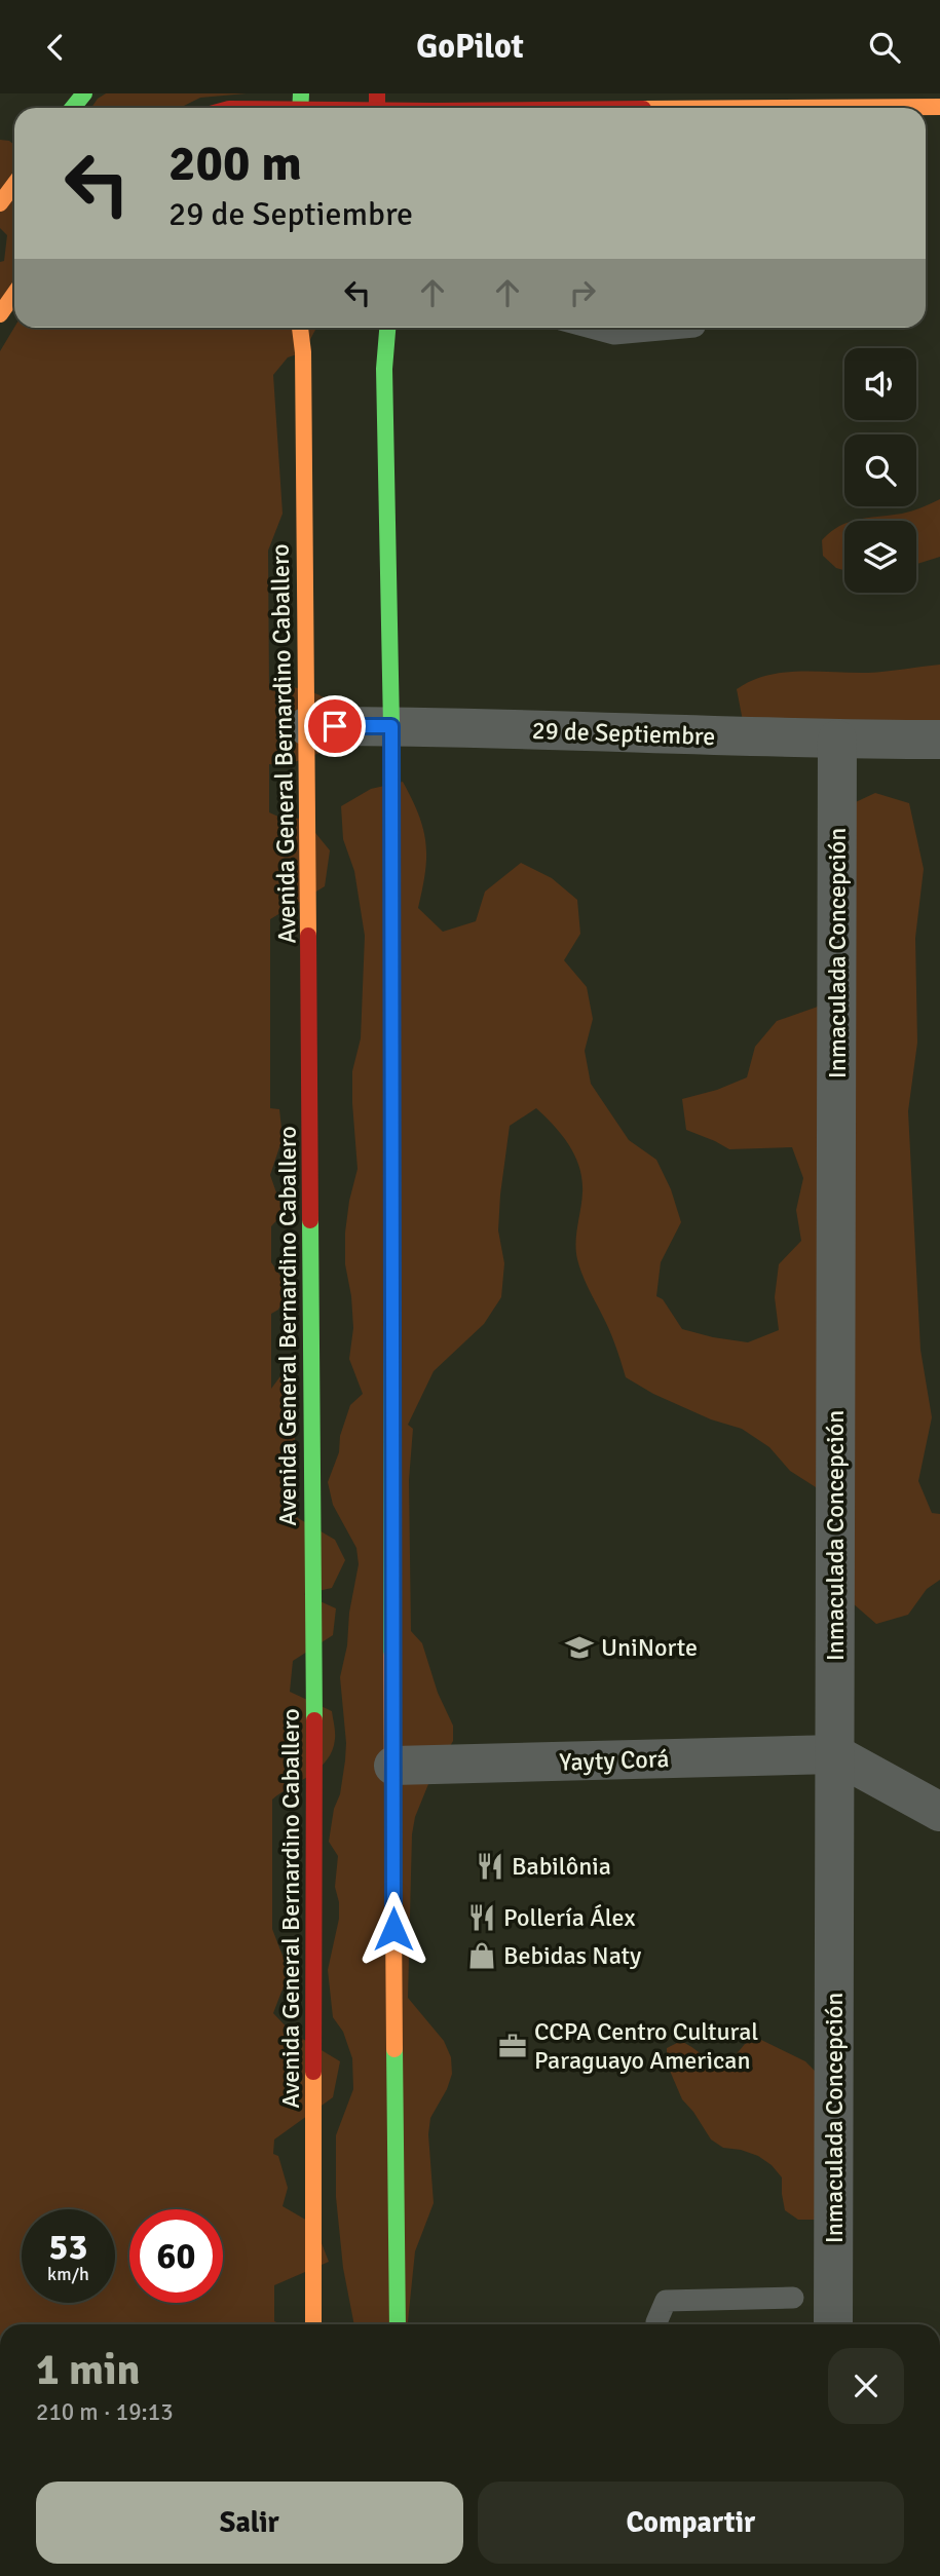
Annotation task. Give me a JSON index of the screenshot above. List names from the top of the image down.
{
  "streets": {
    "main road": ["Avenida General Bernardino Caballero"],
    "street": ["29 de Septiembre", "Inmaculada Concepción", "Yayty Corá"]
  },
  "crossings": [
    ["29 de Septiembre", "Avenida General Bernardino Caballero"],
    ["29 de Septiembre", "Inmaculada Concepción"],
    ["Inmaculada Concepción", "Yayty Corá"]
  ],
  "places": {
    "school or university": ["UniNorte"],
    "restaurant": ["Babilônia", "Pollería Álex"],
    "shop": ["Bebidas Naty"],
    "office": ["CCPA Centro Cultural Paraguayo American"]
  },
  "page": {
    "header": "GoPilot",
    "turn": ["200 m", "29 de Septiembre"],
    "speed": "53 km/h",
    "limit": "60",
    "heading": ["1 min", "210 m · 19:13"],
    "buttons": ["Salir", "Compartir"]
  }
}
